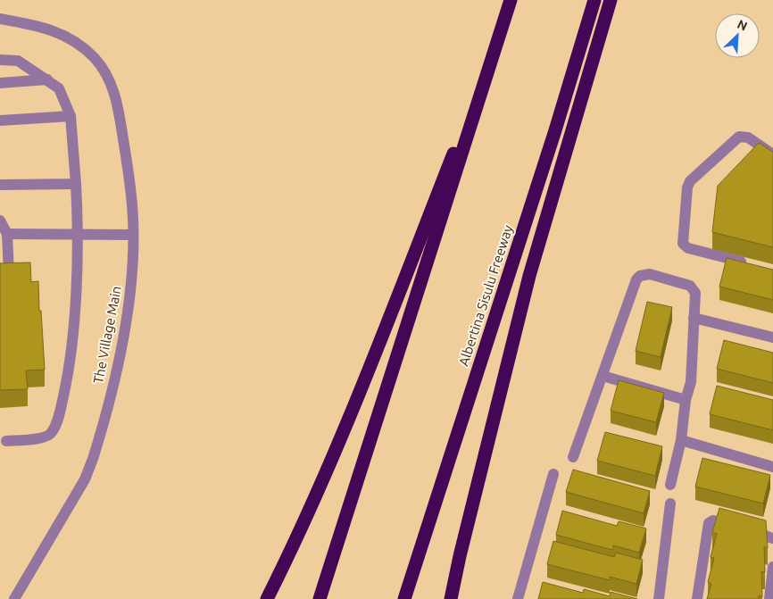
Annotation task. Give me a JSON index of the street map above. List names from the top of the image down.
{
  "streets": {
    "highway": ["Albertina Sisulu Freeway"],
    "lane": ["The Village Main"]
  },
  "north": "top right"
}
